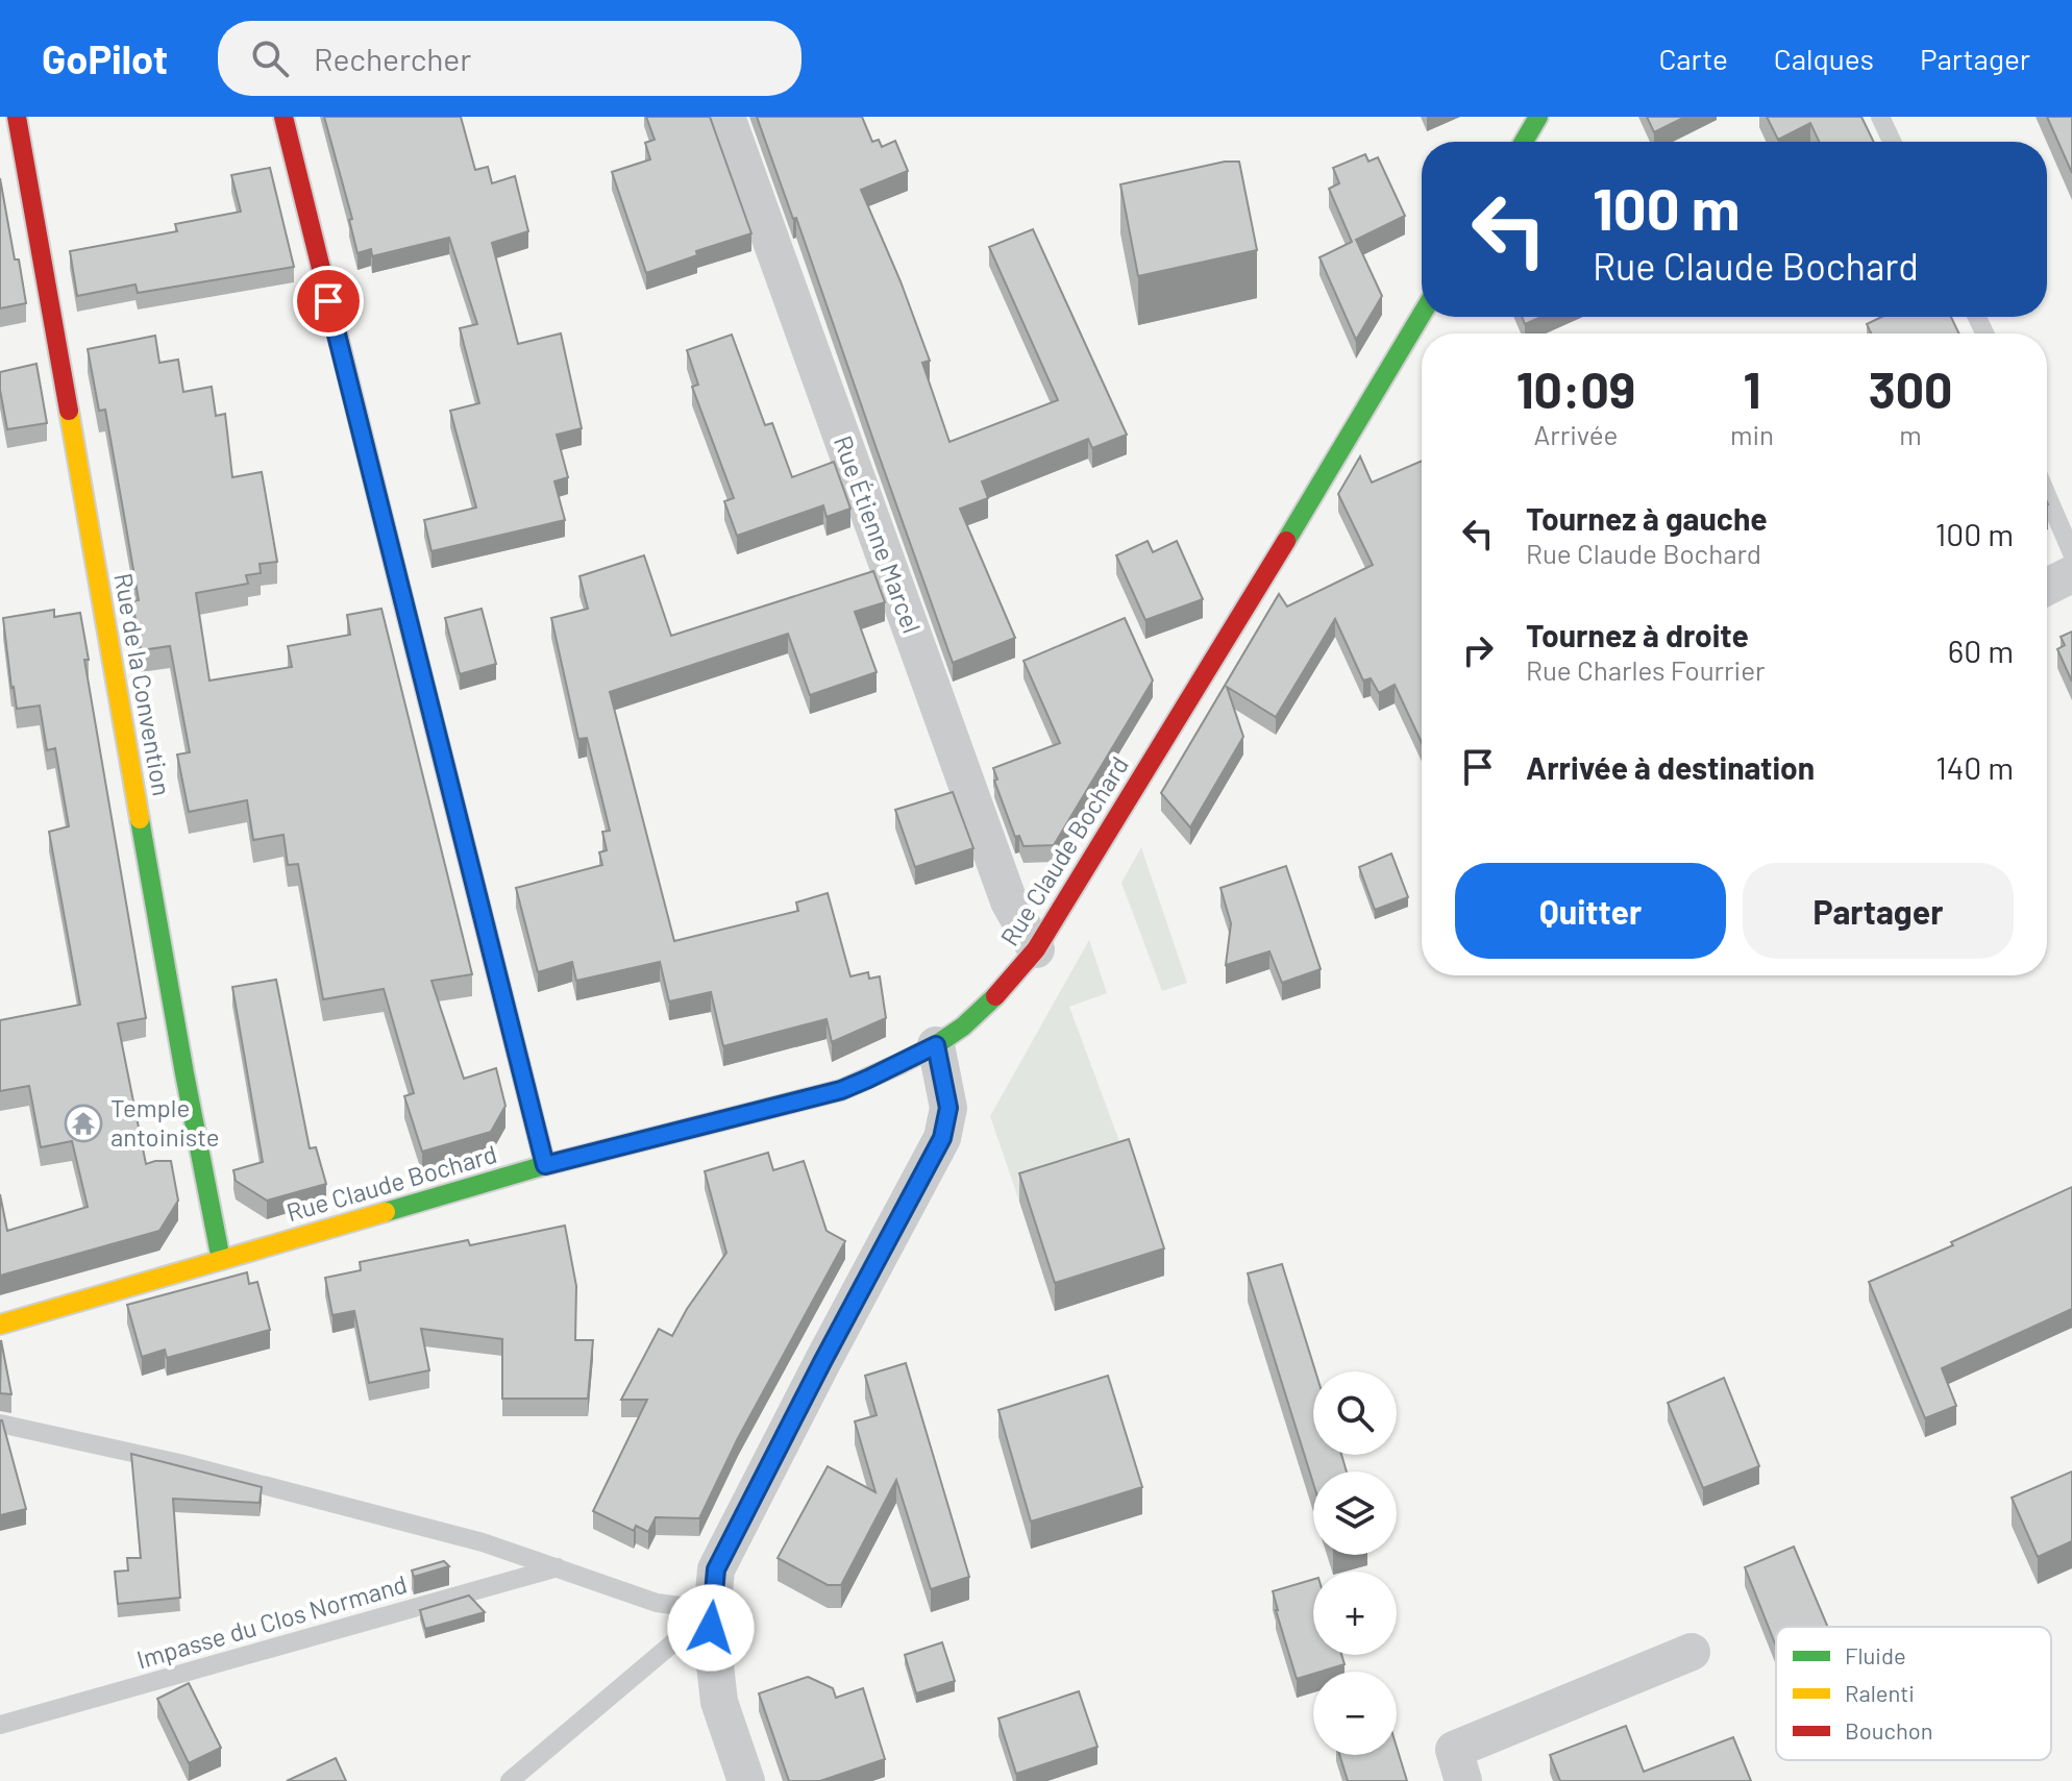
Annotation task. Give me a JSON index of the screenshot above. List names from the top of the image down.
{
  "streets": {
    "street": ["Rue Étienne Marcel", "Rue de la Convention", "Rue Claude Bochard"],
    "lane": ["Impasse du Clos Normand"]
  },
  "crossings": [
    ["Rue Étienne Marcel", "Rue Claude Bochard"],
    ["Rue de la Convention", "Rue Claude Bochard"]
  ],
  "places": {
    "temple": ["Temple antoiniste"]
  },
  "legend": ["Fluide", "Ralenti", "Bouchon"],
  "page": {
    "header": "GoPilot",
    "search": "Rechercher",
    "nav": ["Carte", "Calques", "Partager"],
    "turn": ["100 m", "Rue Claude Bochard"],
    "eta": [
      "10:09",
      "Arrivée",
      "1",
      "min",
      "300",
      "m"
    ],
    "list": [
      {
        "name": "Tournez à gauche",
        "note": "Rue Claude Bochard",
        "value": "100 m"
      },
      {
        "name": "Tournez à droite",
        "note": "Rue Charles Fourrier",
        "value": "60 m"
      },
      {
        "name": "Arrivée à destination",
        "value": "140 m"
      }
    ],
    "buttons": ["Quitter", "Partager"],
    "map_buttons": ["+", "−"]
  }
}
